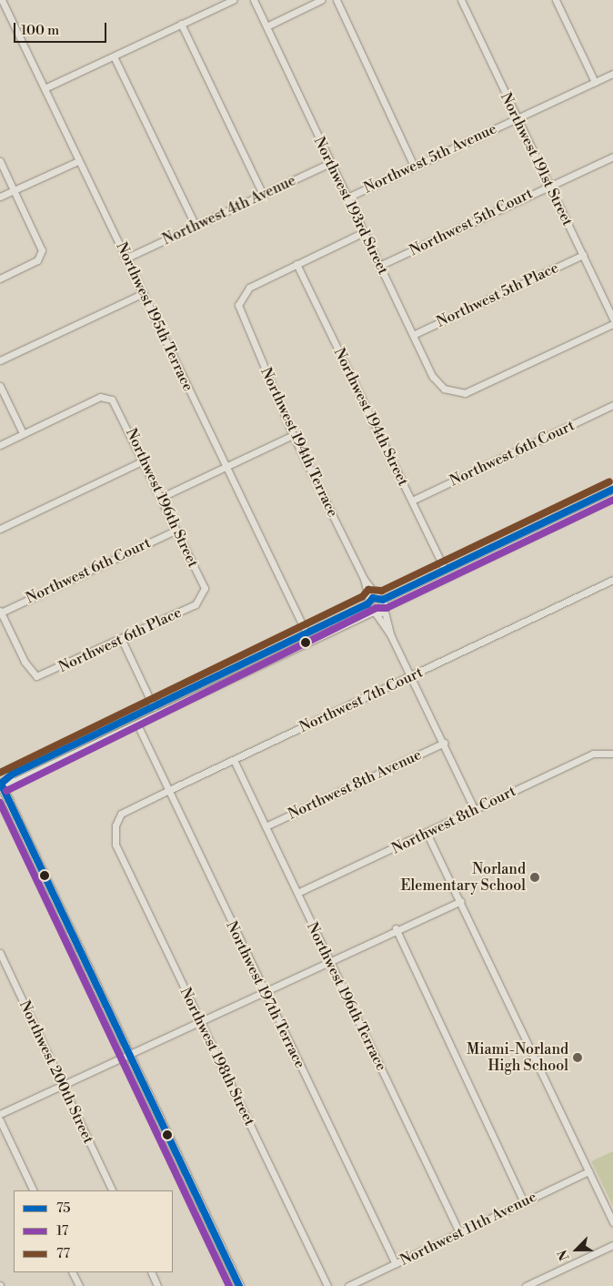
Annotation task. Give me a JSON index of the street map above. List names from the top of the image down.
{
  "streets": {
    "street": [
      "Northwest 5th Avenue",
      "Northwest 191st Street",
      "Northwest 193rd Street",
      "Northwest 4th Avenue",
      "Northwest 5th Court",
      "Northwest 5th Place",
      "Northwest 195th Terrace",
      "Northwest 194th Street",
      "Northwest 194th Terrace",
      "Northwest 6th Court",
      "Northwest 196th Street",
      "Northwest 6th Place",
      "Northwest 7th Court",
      "Northwest 8th Avenue",
      "Northwest 8th Court",
      "Northwest 197th Terrace",
      "Northwest 196th Terrace",
      "Northwest 198th Street",
      "Northwest 200th Street",
      "Northwest 11th Avenue"
    ]
  },
  "crossings": [
    ["Northwest 5th Avenue", "Northwest 191st Street"],
    ["Northwest 5th Avenue", "Northwest 193rd Street"],
    ["Northwest 191st Street", "Northwest 5th Court"],
    ["Northwest 191st Street", "Northwest 5th Place"],
    ["Northwest 193rd Street", "Northwest 4th Avenue"],
    ["Northwest 193rd Street", "Northwest 5th Court"],
    ["Northwest 193rd Street", "Northwest 5th Place"],
    ["Northwest 4th Avenue", "Northwest 195th Terrace"],
    ["Northwest 194th Street", "Northwest 194th Terrace"],
    ["Northwest 194th Street", "Northwest 6th Court"],
    ["Northwest 194th Terrace", "Northwest 7th Court"],
    ["Northwest 194th Terrace", "Northwest 8th Avenue"],
    ["Northwest 194th Terrace", "Northwest 8th Court"],
    ["Northwest 6th Court", "Northwest 196th Street"],
    ["Northwest 6th Court", "Northwest 6th Place"],
    ["Northwest 196th Street", "Northwest 6th Place"],
    ["Northwest 7th Court", "Northwest 197th Terrace"],
    ["Northwest 7th Court", "Northwest 196th Terrace"],
    ["Northwest 7th Court", "Northwest 198th Street"],
    ["Northwest 8th Avenue", "Northwest 196th Terrace"],
    ["Northwest 8th Court", "Northwest 196th Terrace"],
    ["Northwest 197th Terrace", "Northwest 11th Avenue"],
    ["Northwest 196th Terrace", "Northwest 11th Avenue"]
  ],
  "places": ["Norland Elementary School", "Miami-Norland High School"],
  "lines": ["transit line 77", "transit line 75", "transit line 17"],
  "legend": ["75", "17", "77"],
  "scale_bar": "100 m",
  "north": "bottom left"
}
